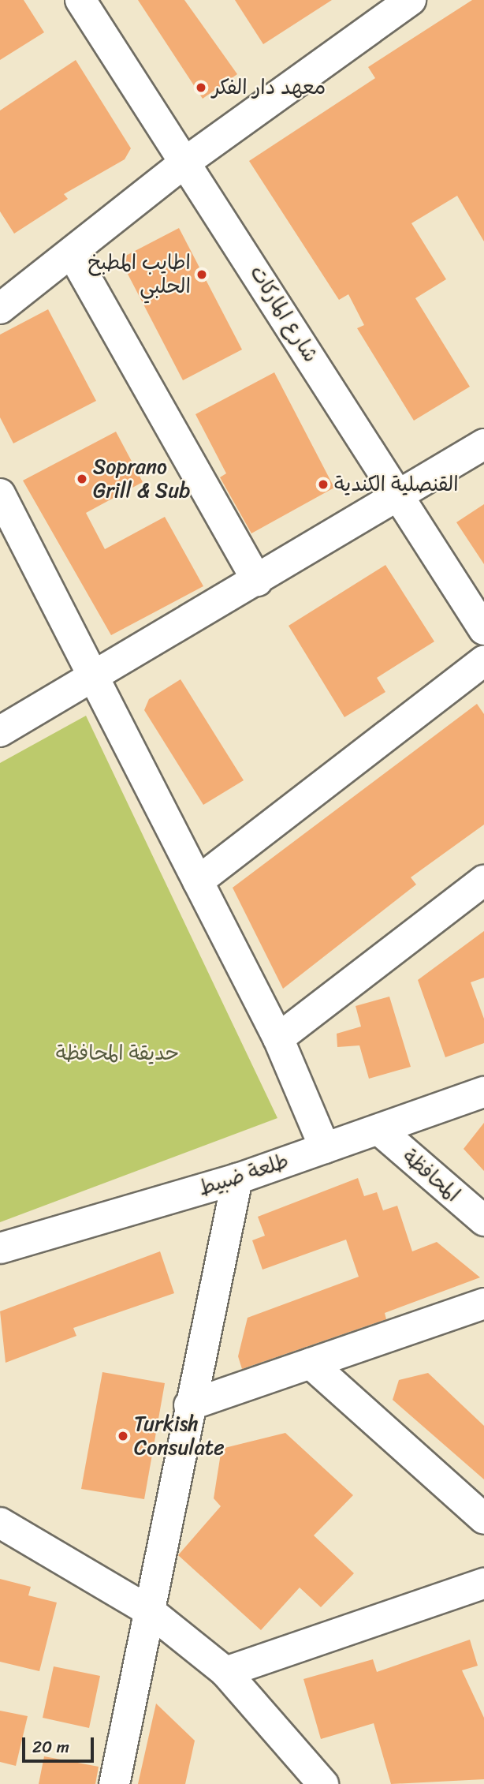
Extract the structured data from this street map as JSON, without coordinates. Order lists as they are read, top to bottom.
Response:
{
  "streets": {
    "street": ["شارع الماركات", "طلعة ضبيط", "المحافظة"]
  },
  "crossings": [
    ["طلعة ضبيط", "المحافظة"]
  ],
  "parks": ["حديقة المحافظة"],
  "places": [
    "معهد دار الفكر",
    "اطايب المطبخ الحلبي",
    "Soprano Grill & Sub",
    "القنصلية الكندية",
    "Turkish Consulate"
  ],
  "scale_bar": "20 m"
}
